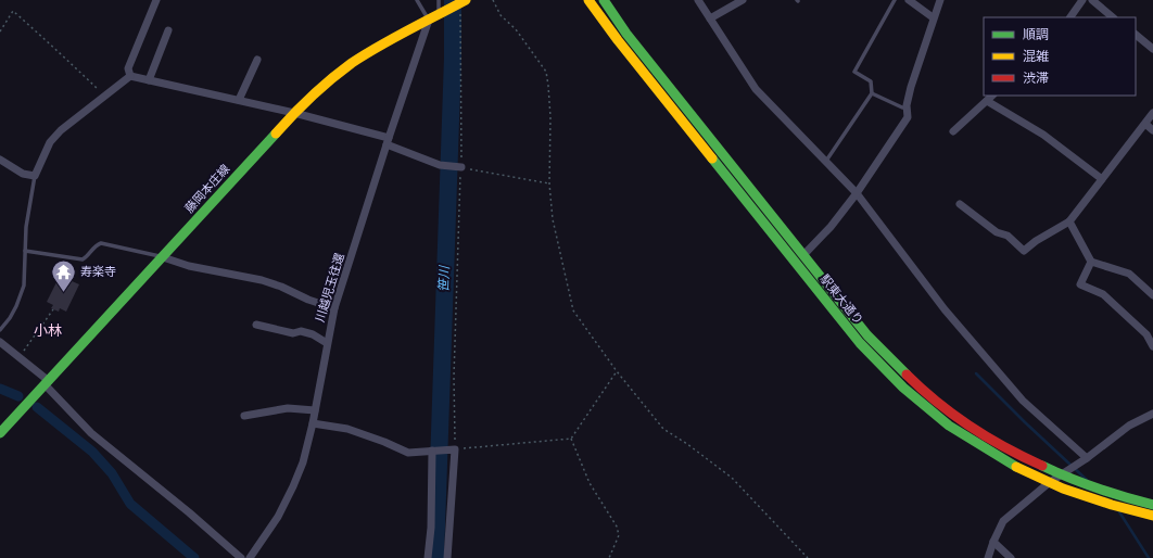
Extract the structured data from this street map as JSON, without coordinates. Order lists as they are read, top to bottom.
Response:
{
  "streets": {
    "street": ["藤岡本庄線", "川越児玉往還", "駅東大通り"]
  },
  "crossings": [
    ["藤岡本庄線", "川越児玉往還"]
  ],
  "districts": ["小林"],
  "water": ["笹川"],
  "places": {
    "temple": ["寿楽寺"]
  },
  "legend": ["順調", "混雑", "渋滞"]
}
